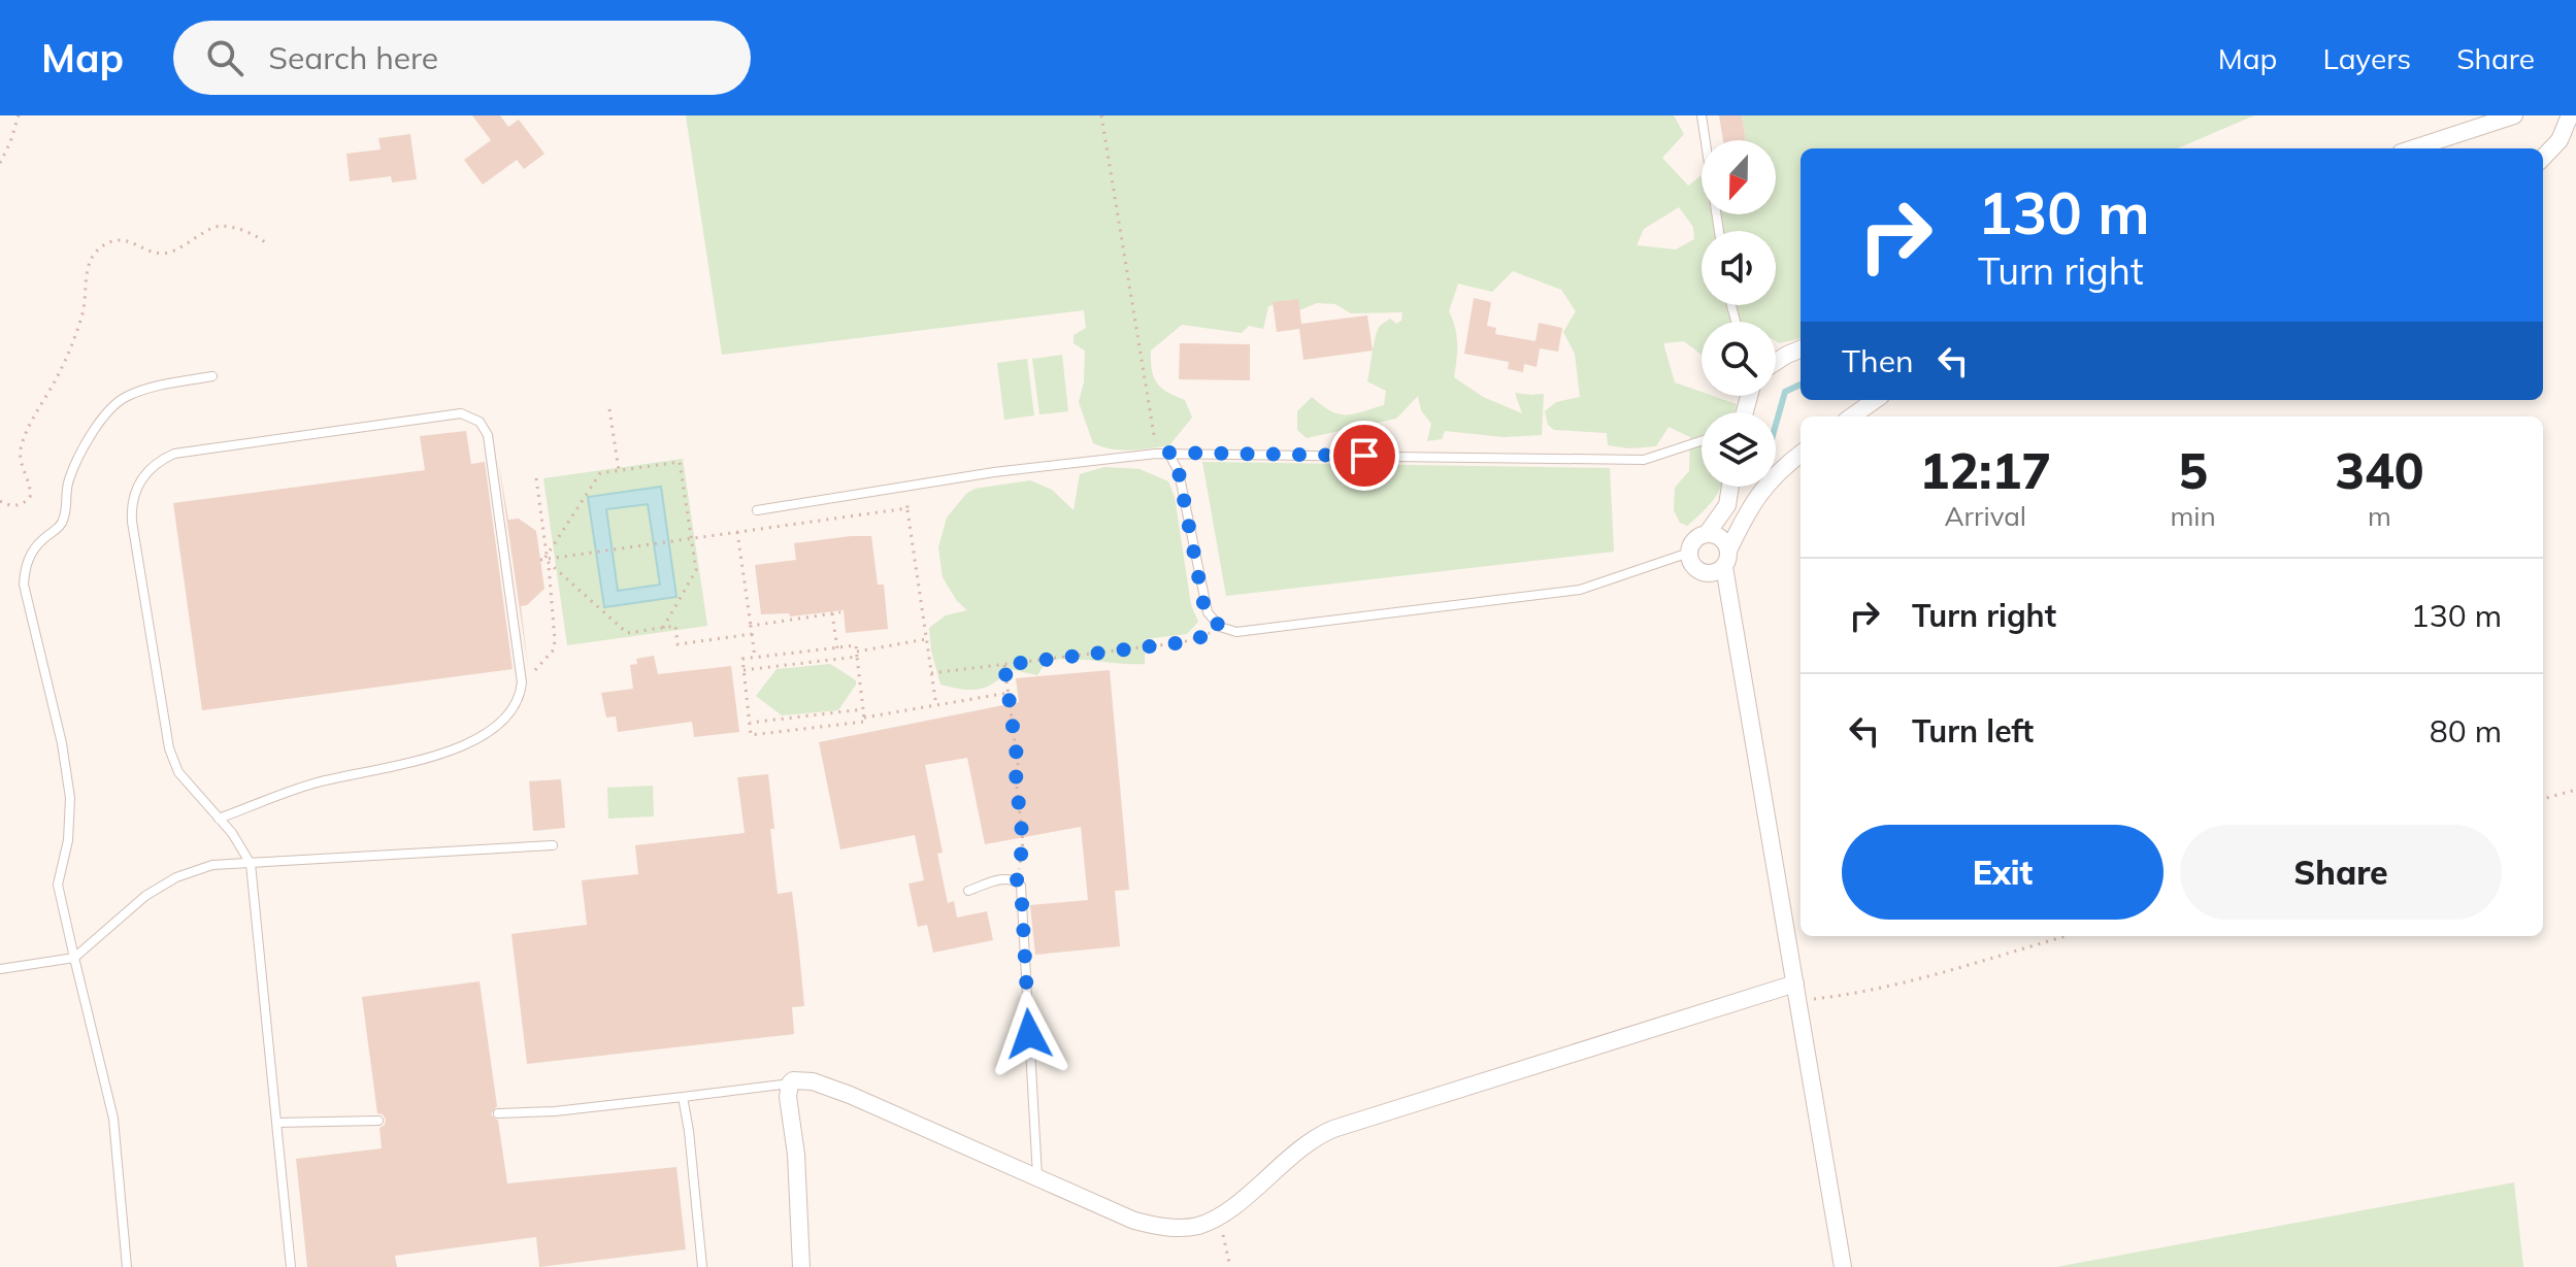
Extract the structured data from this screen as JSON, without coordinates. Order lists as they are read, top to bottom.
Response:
{
  "north": "bottom",
  "page": {
    "header": "Map",
    "search": "Search here",
    "nav": ["Map", "Layers", "Share"],
    "turn": ["130 m", "Turn right"],
    "then": "Then",
    "eta": [
      "12:17",
      "Arrival",
      "5",
      "min",
      "340",
      "m"
    ],
    "list": [
      {
        "name": "Turn right",
        "value": "130 m"
      },
      {
        "name": "Turn left",
        "value": "80 m"
      }
    ],
    "buttons": ["Exit", "Share"]
  }
}
